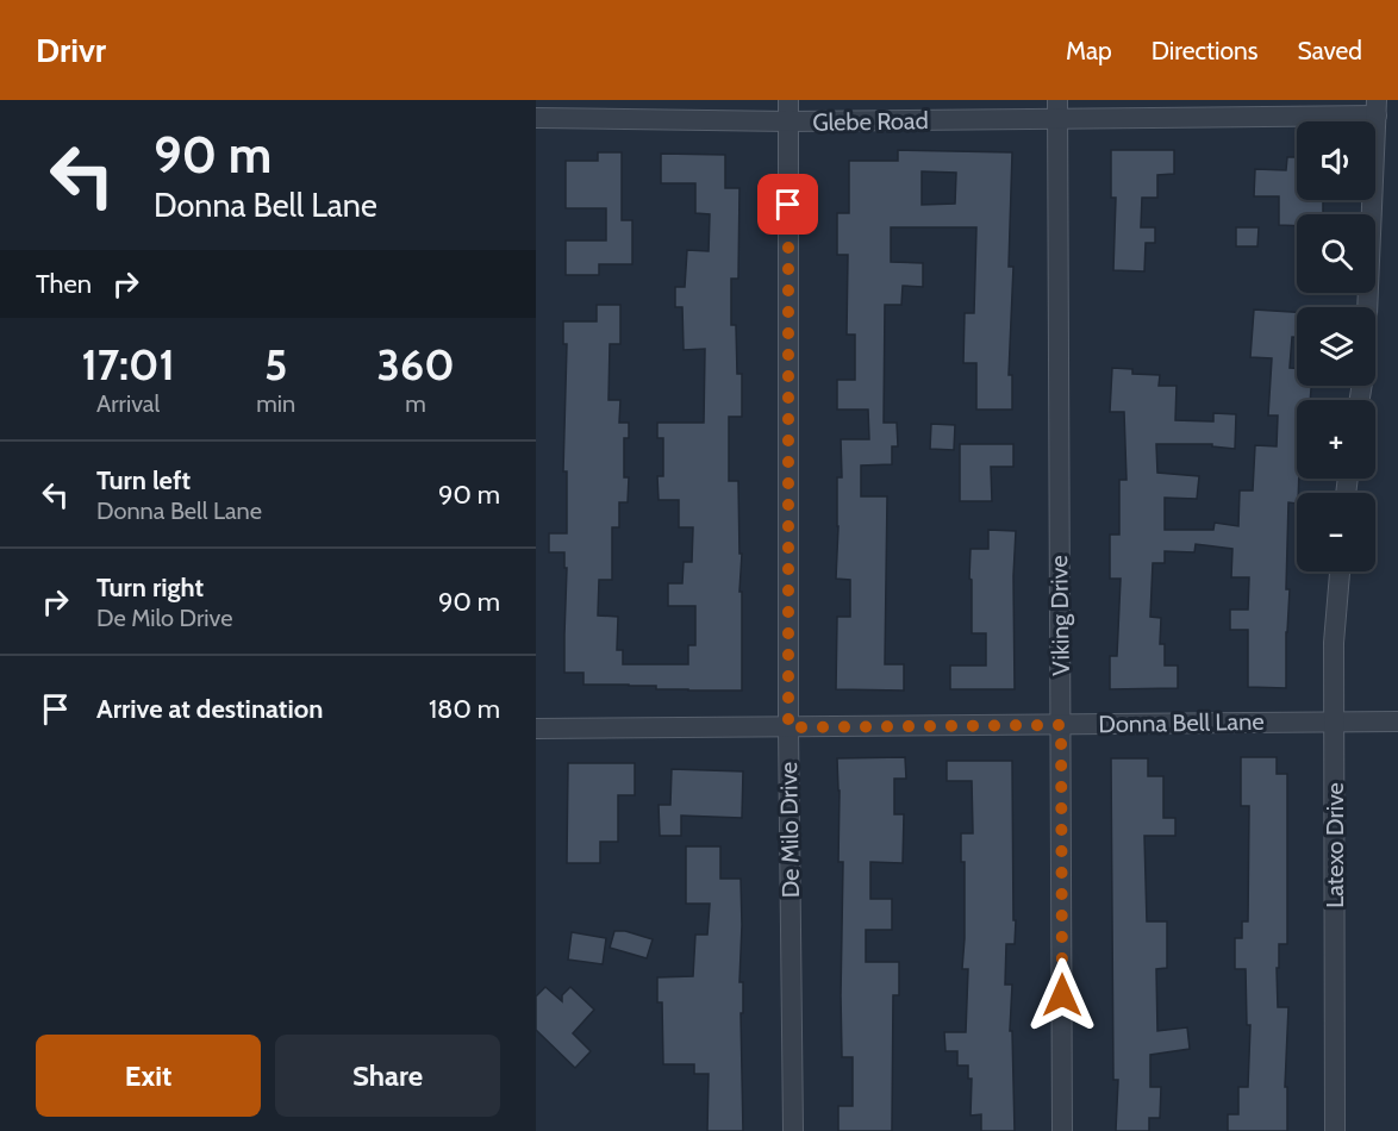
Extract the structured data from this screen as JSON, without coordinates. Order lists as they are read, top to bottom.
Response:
{
  "streets": {
    "street": [
      "Glebe Road",
      "Viking Drive",
      "Donna Bell Lane",
      "De Milo Drive",
      "Latexo Drive"
    ]
  },
  "crossings": [
    ["Glebe Road", "Viking Drive"],
    ["Glebe Road", "De Milo Drive"],
    ["Viking Drive", "Donna Bell Lane"],
    ["Donna Bell Lane", "De Milo Drive"],
    ["Donna Bell Lane", "Latexo Drive"]
  ],
  "page": {
    "header": "Drivr",
    "nav": ["Map", "Directions", "Saved"],
    "turn": ["90 m", "Donna Bell Lane"],
    "map_buttons": ["+", "−"],
    "then": "Then",
    "eta": [
      "17:01",
      "Arrival",
      "5",
      "min",
      "360",
      "m"
    ],
    "list": [
      {
        "name": "Turn left",
        "note": "Donna Bell Lane",
        "value": "90 m"
      },
      {
        "name": "Turn right",
        "note": "De Milo Drive",
        "value": "90 m"
      },
      {
        "name": "Arrive at destination",
        "value": "180 m"
      }
    ],
    "buttons": ["Exit", "Share"]
  }
}
